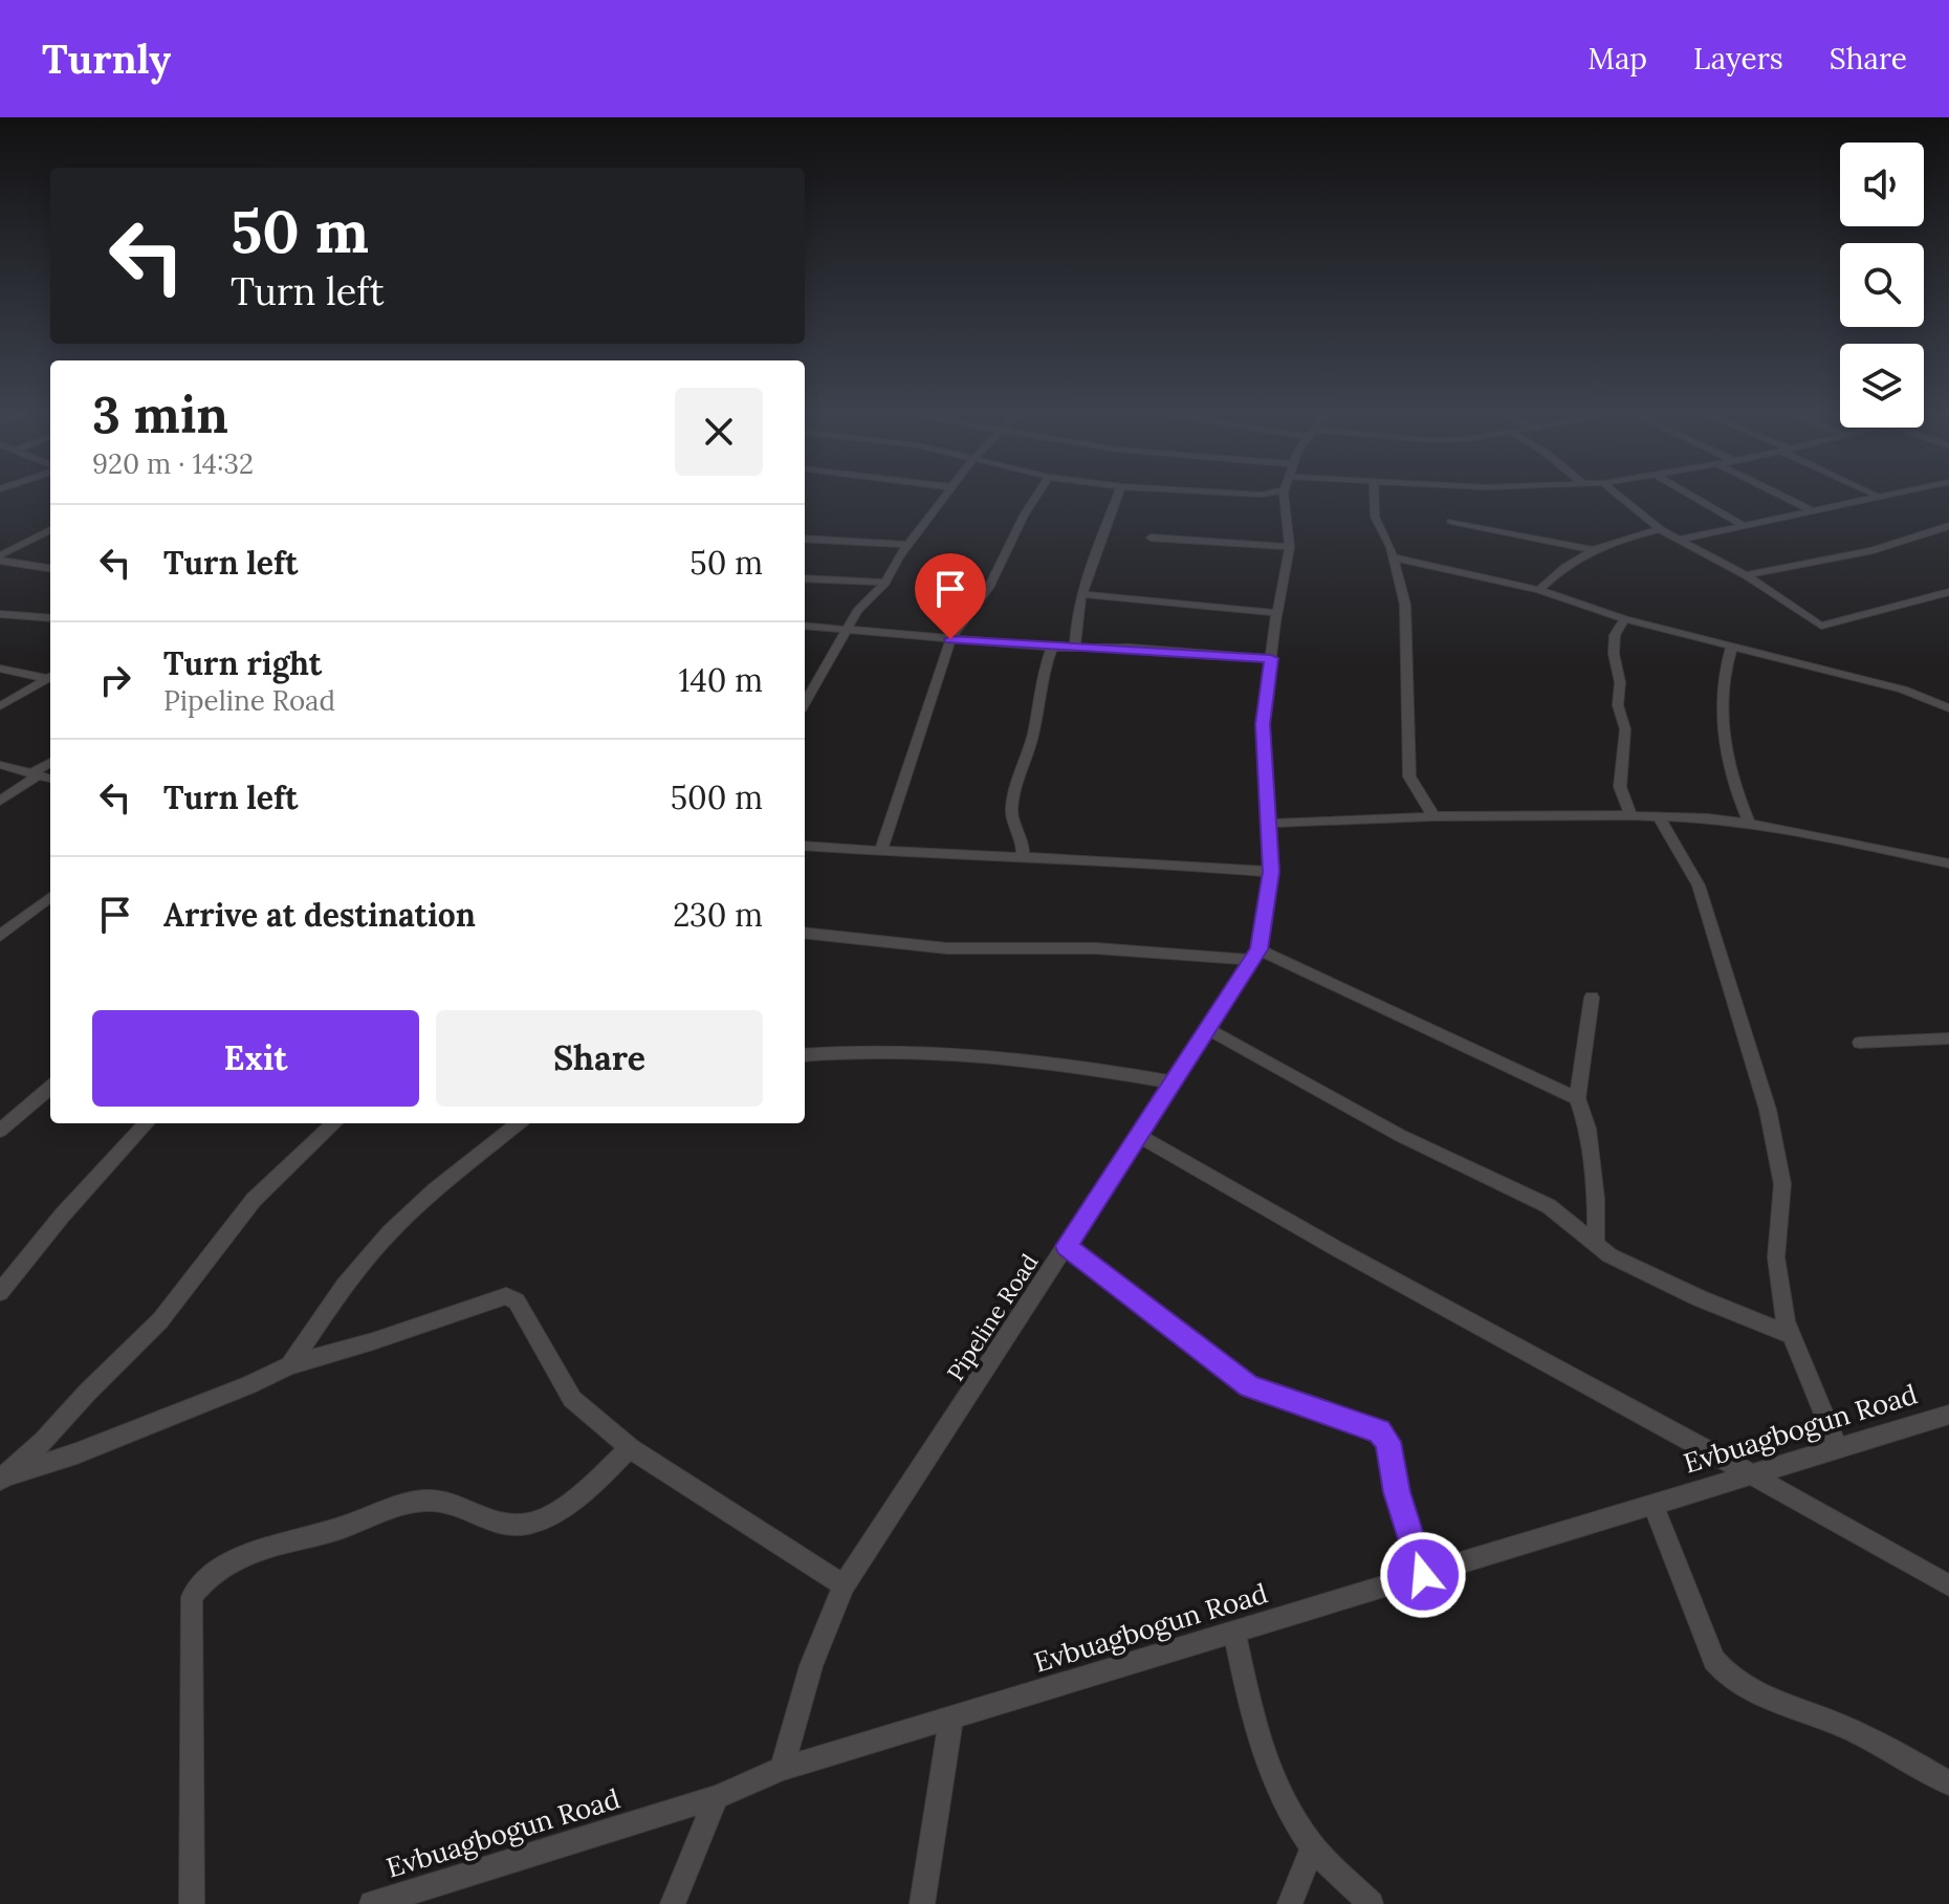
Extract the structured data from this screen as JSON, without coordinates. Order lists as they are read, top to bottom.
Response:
{
  "streets": {
    "street": ["Pipeline Road", "Evbuagbogun Road"]
  },
  "crossings": [
    ["Pipeline Road", "Evbuagbogun Road"]
  ],
  "page": {
    "header": "Turnly",
    "nav": ["Map", "Layers", "Share"],
    "turn": ["50 m", "Turn left"],
    "heading": ["3 min", "920 m · 14:32"],
    "list": [
      {
        "name": "Turn left",
        "value": "50 m"
      },
      {
        "name": "Turn right",
        "note": "Pipeline Road",
        "value": "140 m"
      },
      {
        "name": "Turn left",
        "value": "500 m"
      },
      {
        "name": "Arrive at destination",
        "value": "230 m"
      }
    ],
    "buttons": ["Exit", "Share"]
  }
}
